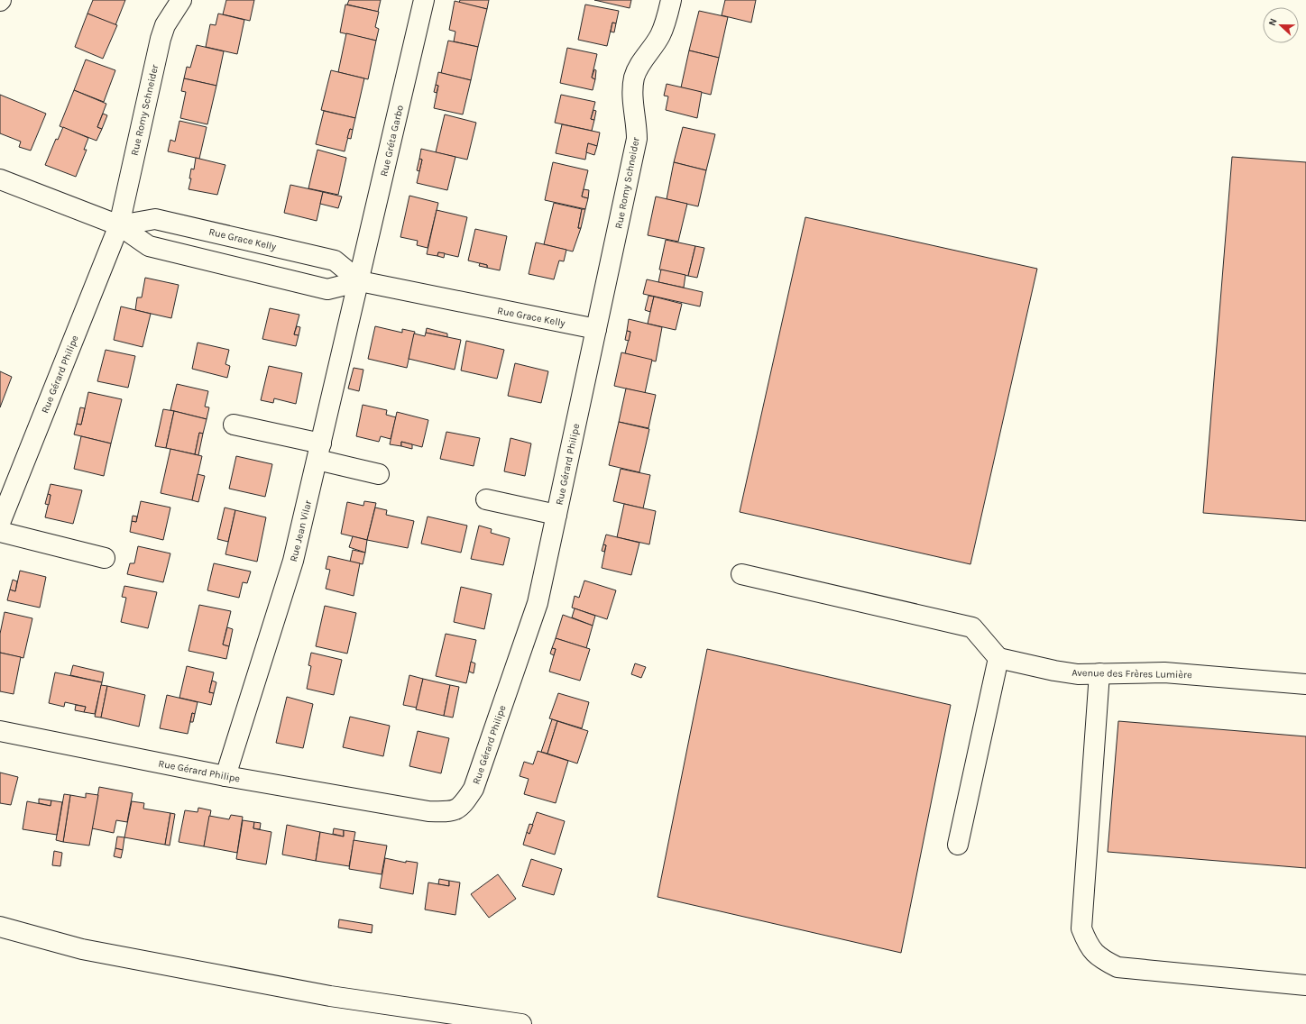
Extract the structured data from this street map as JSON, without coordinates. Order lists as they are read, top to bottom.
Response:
{
  "streets": {
    "street": [
      "Rue Romy Schneider",
      "Rue Gréta Garbo",
      "Rue Grace Kelly",
      "Rue Gérard Philipe",
      "Rue Jean Vilar",
      "Avenue des Frères Lumière"
    ]
  },
  "crossings": [
    ["Rue Romy Schneider", "Rue Grace Kelly"],
    ["Rue Romy Schneider", "Rue Gérard Philipe"],
    ["Rue Gréta Garbo", "Rue Grace Kelly"],
    ["Rue Gréta Garbo", "Rue Jean Vilar"],
    ["Rue Grace Kelly", "Rue Gérard Philipe"],
    ["Rue Grace Kelly", "Rue Jean Vilar"],
    ["Rue Gérard Philipe", "Rue Jean Vilar"]
  ],
  "north": "left"
}
